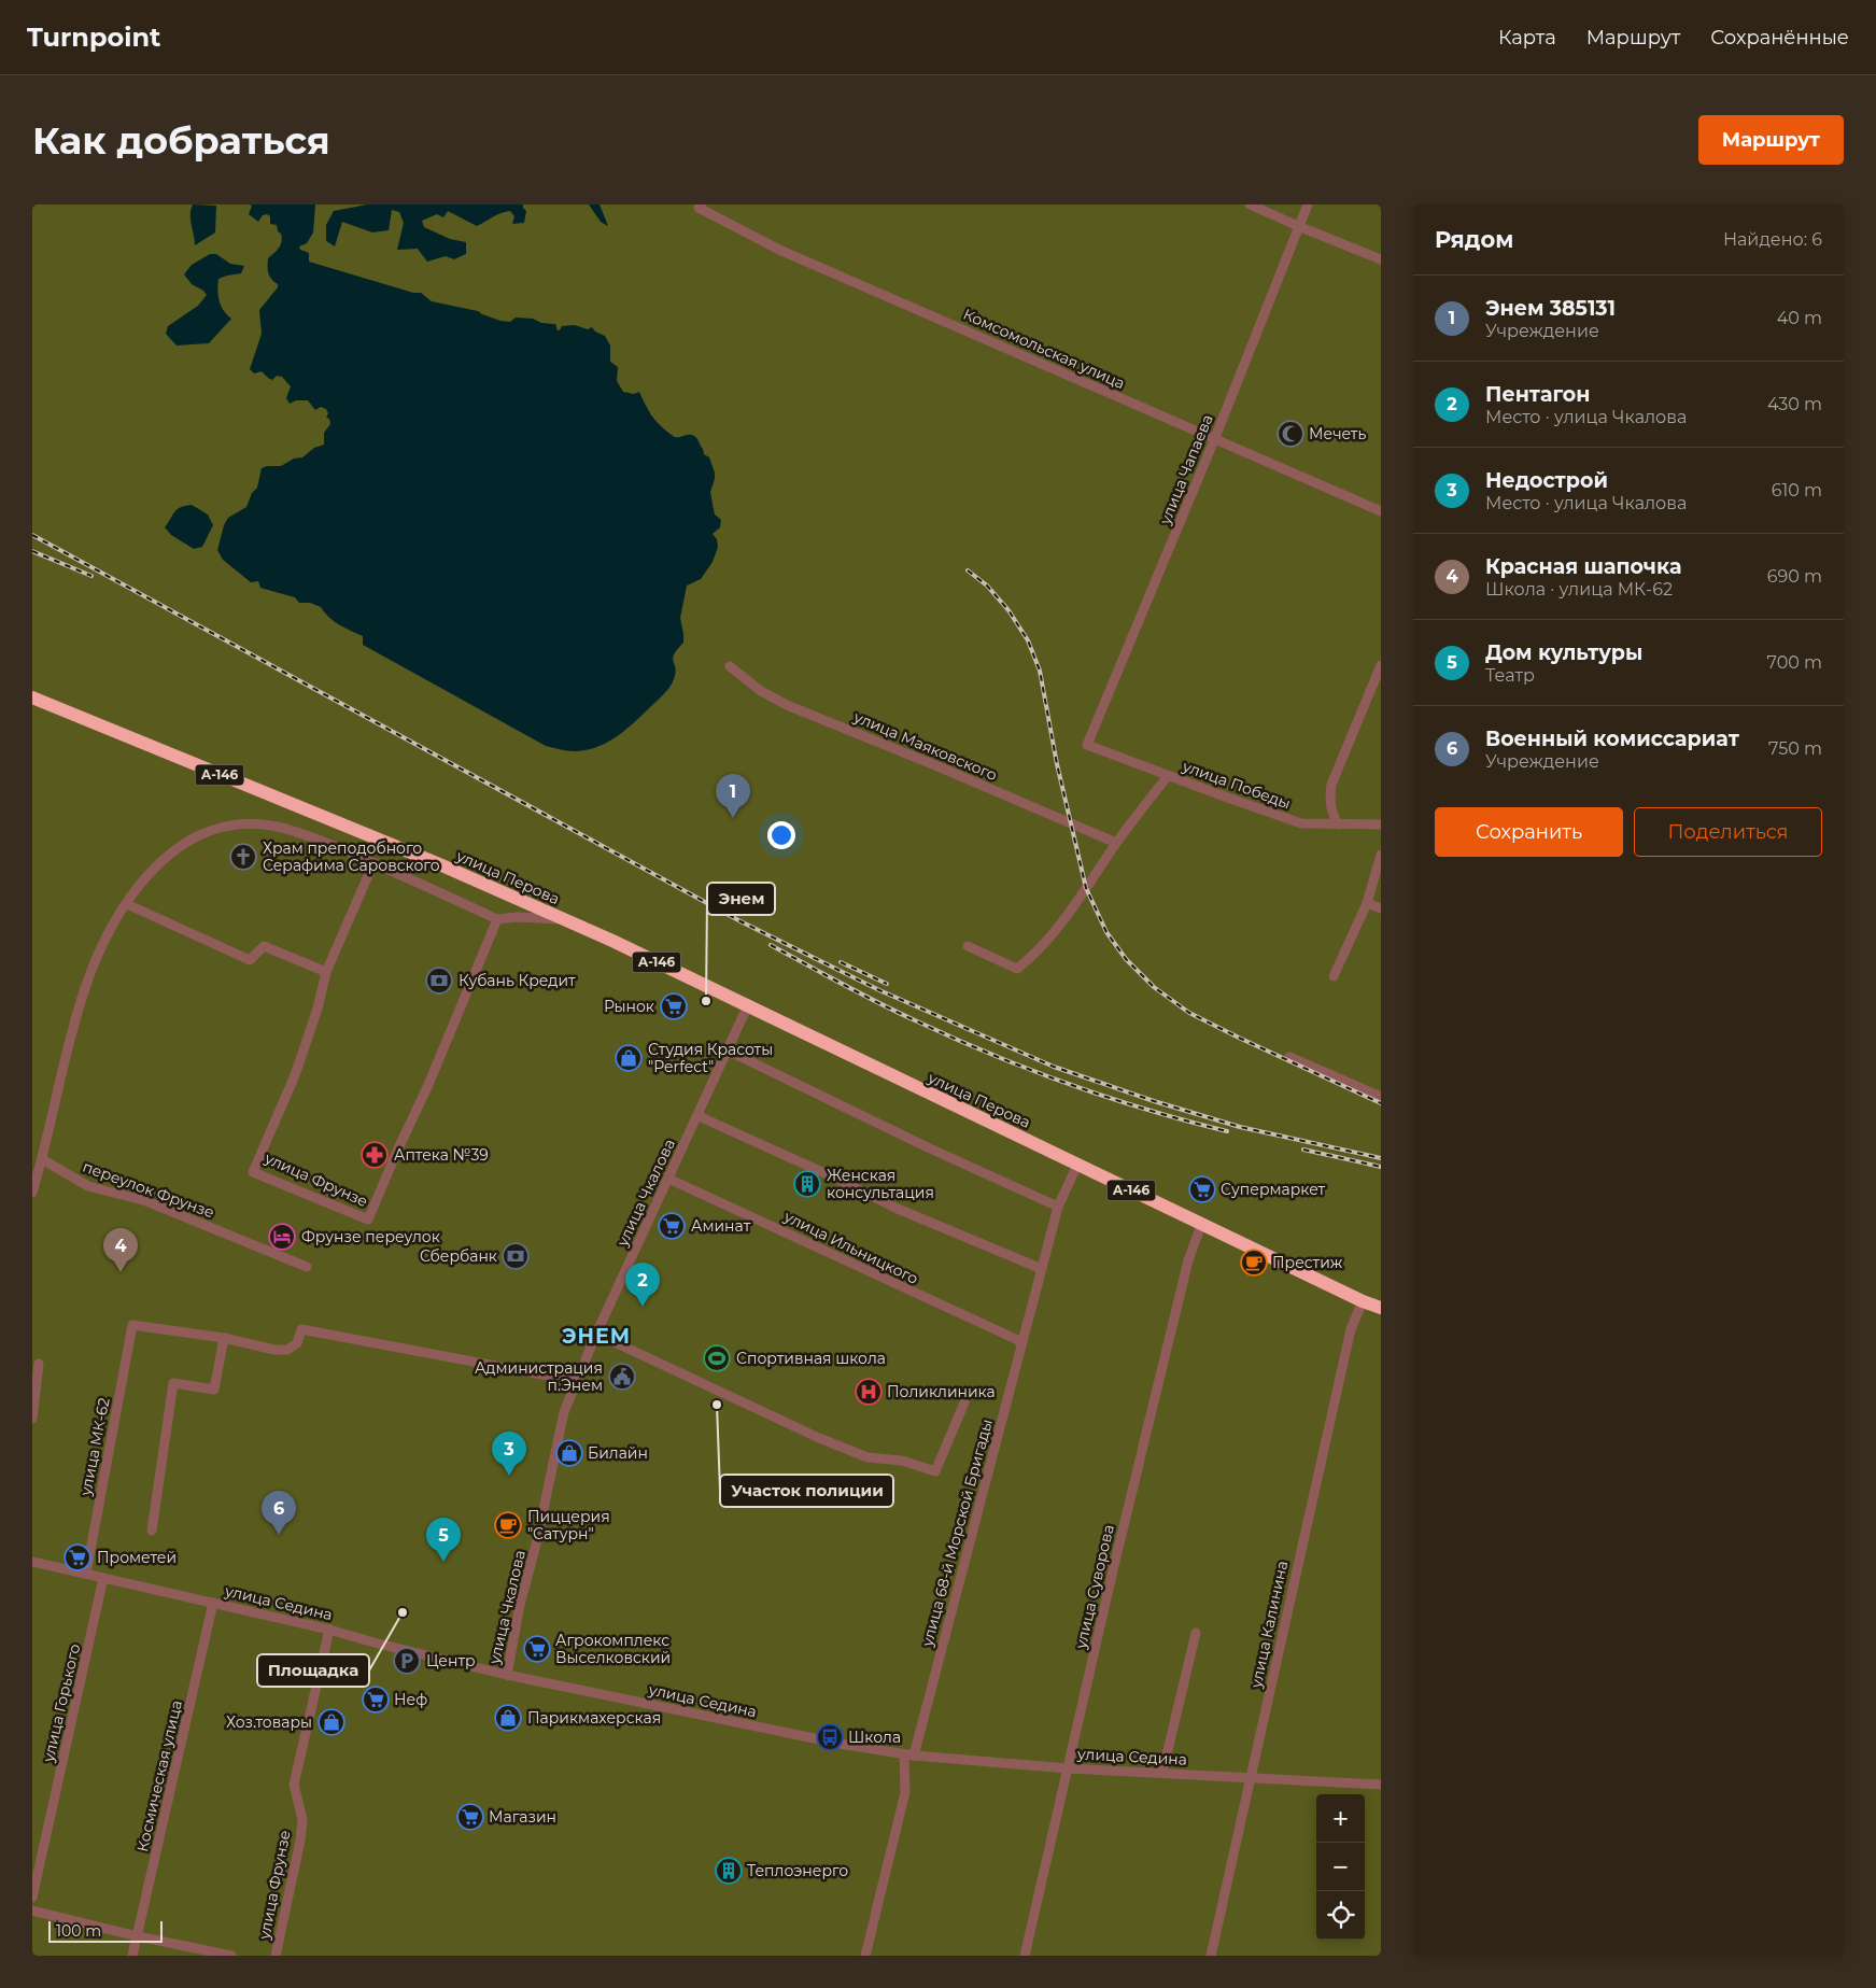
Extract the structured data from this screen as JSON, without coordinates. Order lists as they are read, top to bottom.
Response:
{
  "streets": {
    "highway": ["А-146", "улица Перова"],
    "street": [
      "Комсомольская улица",
      "улица Чапаева",
      "улица Маяковского",
      "улица Победы",
      "улица Фрунзе",
      "переулок Фрунзе",
      "улица Чкалова",
      "улица Ильницкого",
      "улица МК-62",
      "улица 68-й Морской Бригады",
      "улица Суворова",
      "улица Седина",
      "улица Калинина",
      "улица Горького",
      "Космическая улица"
    ]
  },
  "crossings": [
    ["Комсомольская улица", "улица Чапаева"],
    ["улица Чапаева", "улица Победы"],
    ["улица Перова", "улица Фрунзе"],
    ["улица Перова", "переулок Фрунзе"],
    ["улица Перова", "улица Чкалова"],
    ["улица Перова", "улица 68-й Морской Бригады"],
    ["улица Перова", "улица Суворова"],
    ["улица Перова", "улица Калинина"],
    ["улица Фрунзе", "улица Седина"],
    ["улица Чкалова", "улица Ильницкого"],
    ["улица Чкалова", "улица Седина"],
    ["улица Ильницкого", "улица 68-й Морской Бригады"],
    ["улица МК-62", "улица Седина"],
    ["улица 68-й Морской Бригады", "улица Седина"],
    ["улица Суворова", "улица Седина"],
    ["улица Седина", "улица Калинина"],
    ["улица Седина", "улица Горького"],
    ["улица Седина", "Космическая улица"]
  ],
  "districts": ["ЭНЕМ"],
  "places": {
    "mosque": ["Мечеть"],
    "church": ["Храм преподобного Серафима Саровского"],
    "bank": ["Кубань Кредит", "Сбербанк"],
    "other": ["Энем", "Участок полиции", "Площадка"],
    "supermarket": [
      "Рынок",
      "Супермаркет",
      "Аминат",
      "Прометей",
      "Агрокомплекс Выселковский",
      "Неф",
      "Магазин"
    ],
    "shop": [
      "Студия Красоты \"Perfect\"",
      "Билайн",
      "Парикмахерская",
      "Хоз.товары"
    ],
    "pharmacy": ["Аптека №39"],
    "building": ["Женская консультация", "Теплоэнерго"],
    "hotel": ["Фрунзе переулок"],
    "cafe": ["Престиж", "Пиццерия \"Сатурн\""],
    "sports": ["Спортивная школа"],
    "public building": ["Администрация п.Энем"],
    "hospital": ["Поликлиника"],
    "parking": ["Центр"],
    "bus stop": ["Школа"]
  },
  "scale_bar": "100 m",
  "page": {
    "header": "Turnpoint",
    "nav": ["Карта", "Маршрут", "Сохранённые"],
    "buttons": [
      "Маршрут",
      ["Сохранить", "Поделиться"]
    ],
    "title": "Как добраться",
    "heading": ["Рядом", "Найдено: 6"],
    "list": [
      {
        "mark": "1",
        "name": "Энем 385131",
        "note": "Учреждение",
        "value": "40 m"
      },
      {
        "mark": "2",
        "name": "Пентагон",
        "note": "Место · улица Чкалова",
        "value": "430 m"
      },
      {
        "mark": "3",
        "name": "Недострой",
        "note": "Место · улица Чкалова",
        "value": "610 m"
      },
      {
        "mark": "4",
        "name": "Красная шапочка",
        "note": "Школа · улица МК-62",
        "value": "690 m"
      },
      {
        "mark": "5",
        "name": "Дом культуры",
        "note": "Театр",
        "value": "700 m"
      },
      {
        "mark": "6",
        "name": "Военный комиссариат",
        "note": "Учреждение",
        "value": "750 m"
      }
    ],
    "pins": [
      "1",
      "4",
      "2",
      "3",
      "6",
      "5"
    ],
    "map_buttons": ["+", "−"],
    "scale": "100 m"
  }
}
